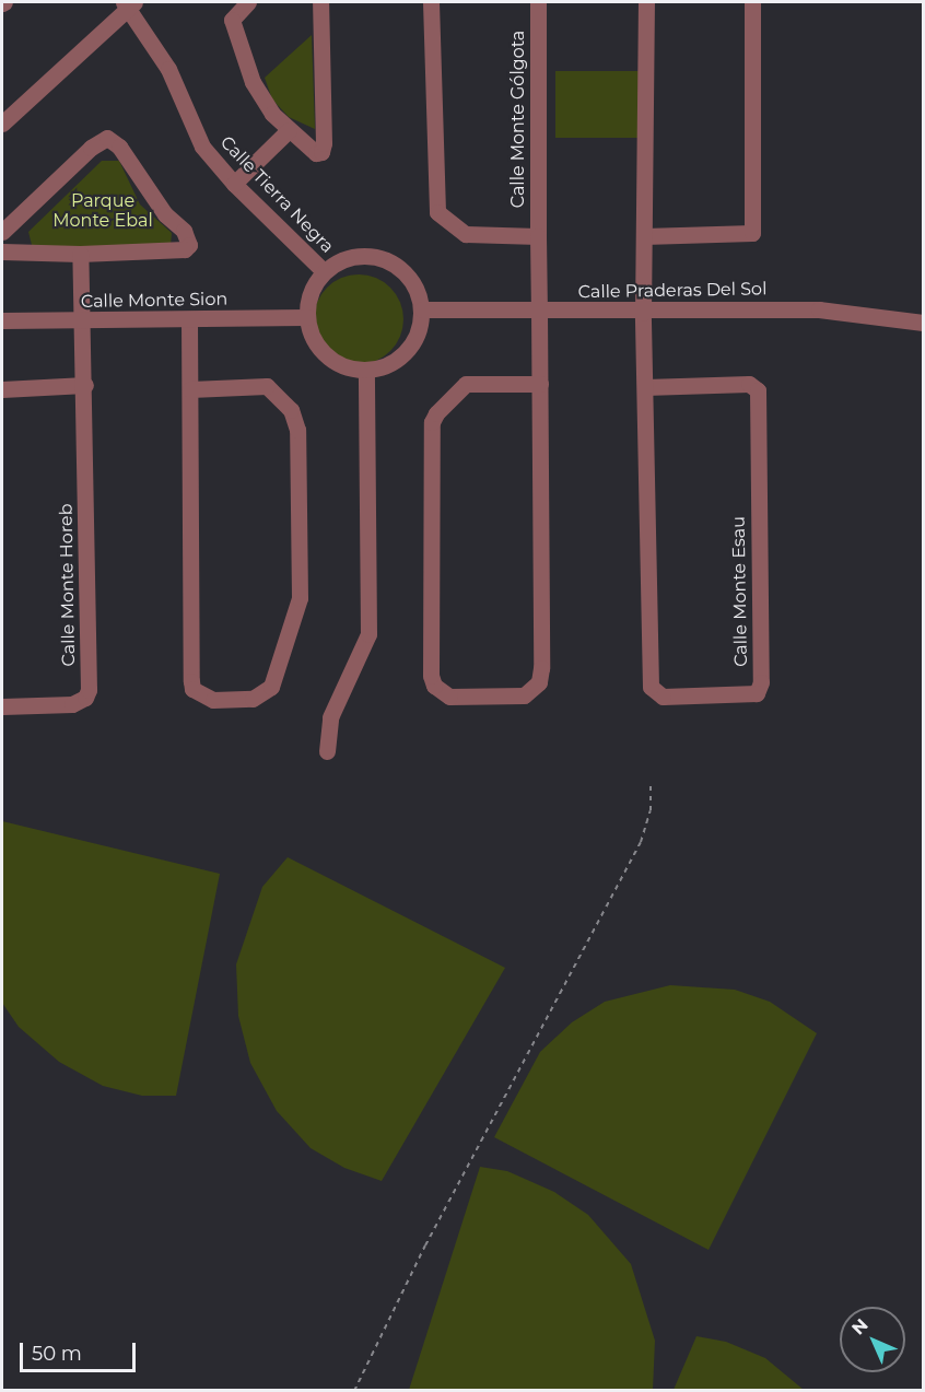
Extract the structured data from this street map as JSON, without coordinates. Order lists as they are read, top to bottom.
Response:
{
  "streets": {
    "street": [
      "Calle Monte Gólgota",
      "Calle Tierra Negra",
      "Calle Praderas Del Sol",
      "Calle Monte Sion",
      "Calle Monte Horeb",
      "Calle Monte Esau"
    ]
  },
  "crossings": [
    ["Calle Monte Gólgota", "Calle Praderas Del Sol"],
    ["Calle Tierra Negra", "Calle Praderas Del Sol"],
    ["Calle Tierra Negra", "Calle Monte Sion"],
    ["Calle Praderas Del Sol", "Calle Monte Sion"],
    ["Calle Praderas Del Sol", "Calle Monte Esau"],
    ["Calle Monte Sion", "Calle Monte Horeb"]
  ],
  "parks": ["Parque Monte Ebal"],
  "scale_bar": "50 m",
  "north": "top left"
}
